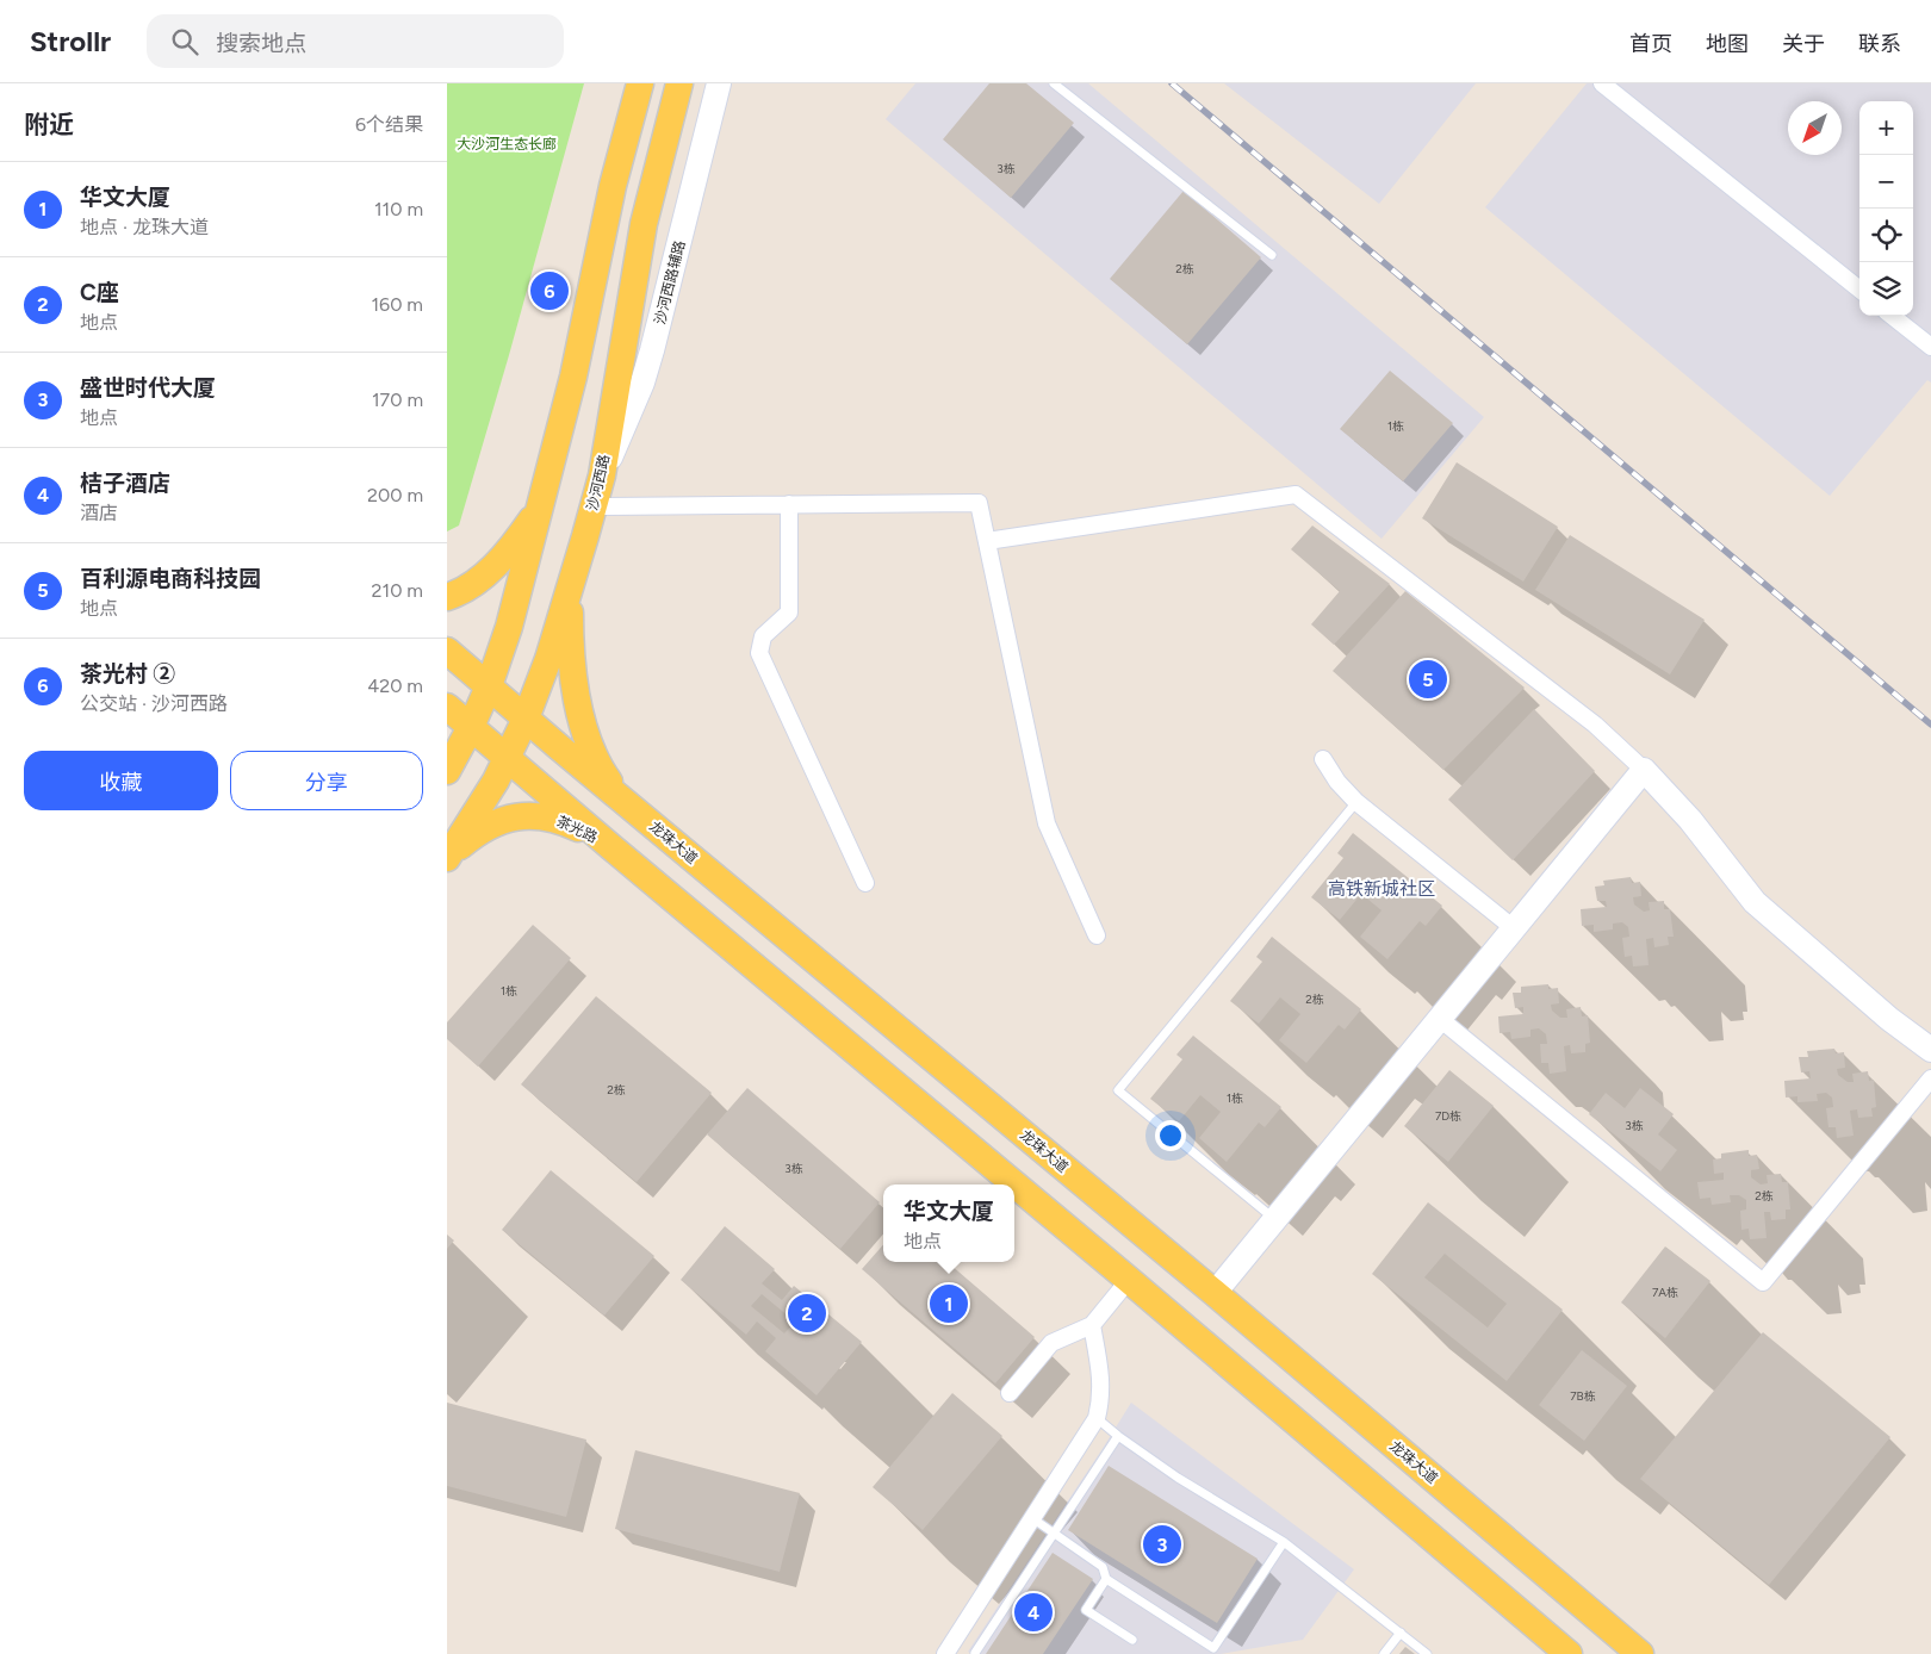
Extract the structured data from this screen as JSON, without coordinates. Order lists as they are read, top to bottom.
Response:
{
  "streets": {
    "main road": ["沙河西路", "茶光路", "龙珠大道"],
    "street": ["沙河西路辅路"]
  },
  "crossings": [
    ["沙河西路辅路", "沙河西路"],
    ["沙河西路", "茶光路"],
    ["沙河西路", "龙珠大道"]
  ],
  "districts": ["高铁新城社区"],
  "parks": ["大沙河生态长廊"],
  "house_numbers": [
    "3栋",
    "2栋",
    "1栋",
    "1栋",
    "2栋",
    "2栋",
    "1栋",
    "7D栋",
    "3栋",
    "3栋",
    "2栋",
    "7A栋",
    "7B栋"
  ],
  "north": "bottom left",
  "page": {
    "header": "Strollr",
    "search": "搜索地点",
    "nav": [
      "首页",
      "地图",
      "关于",
      "联系"
    ],
    "heading": ["附近", "6个结果"],
    "map_buttons": ["+", "−"],
    "list": [
      {
        "mark": "1",
        "name": "华文大厦",
        "note": "地点 · 龙珠大道",
        "value": "110 m"
      },
      {
        "mark": "2",
        "name": "C座",
        "note": "地点",
        "value": "160 m"
      },
      {
        "mark": "3",
        "name": "盛世时代大厦",
        "note": "地点",
        "value": "170 m"
      },
      {
        "mark": "4",
        "name": "桔子酒店",
        "note": "酒店",
        "value": "200 m"
      },
      {
        "mark": "5",
        "name": "百利源电商科技园",
        "note": "地点",
        "value": "210 m"
      },
      {
        "mark": "6",
        "name": "茶光村 ②",
        "note": "公交站 · 沙河西路",
        "value": "420 m"
      }
    ],
    "pins": [
      "6",
      "5",
      "1",
      "2",
      "3",
      "4"
    ],
    "buttons": ["收藏", "分享"],
    "popup": ["华文大厦", "地点"]
  }
}
